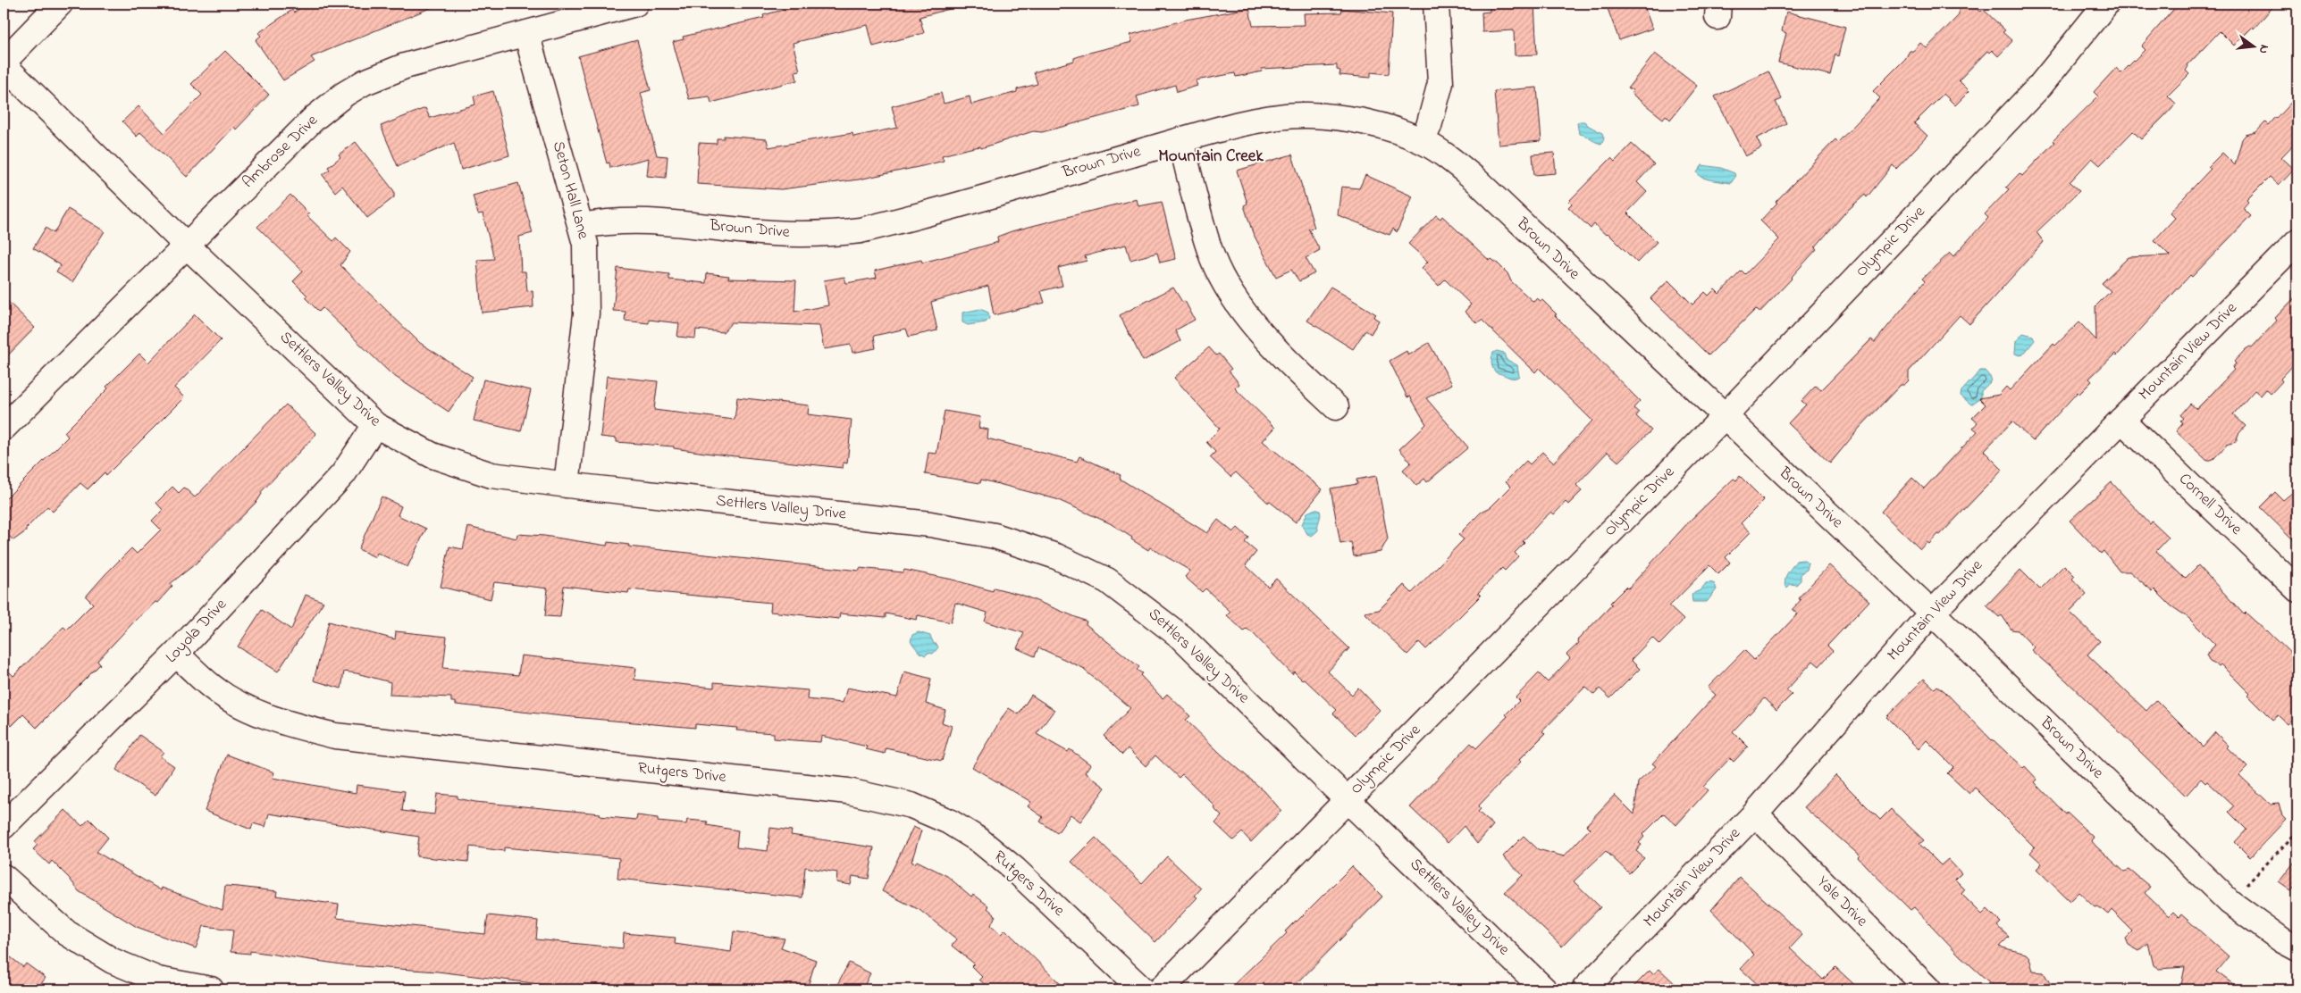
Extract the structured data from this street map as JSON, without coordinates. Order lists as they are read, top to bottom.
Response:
{
  "streets": {
    "street": [
      "Ambrose Drive",
      "Brown Drive",
      "Seton Hall Lane",
      "Olympic Drive",
      "Mountain View Drive",
      "Settlers Valley Drive",
      "Cornell Drive",
      "Loyola Drive",
      "Rutgers Drive",
      "Yale Drive"
    ]
  },
  "crossings": [
    ["Ambrose Drive", "Seton Hall Lane"],
    ["Ambrose Drive", "Settlers Valley Drive"],
    ["Brown Drive", "Seton Hall Lane"],
    ["Brown Drive", "Olympic Drive"],
    ["Brown Drive", "Mountain View Drive"],
    ["Seton Hall Lane", "Settlers Valley Drive"],
    ["Olympic Drive", "Settlers Valley Drive"],
    ["Mountain View Drive", "Cornell Drive"],
    ["Mountain View Drive", "Yale Drive"],
    ["Settlers Valley Drive", "Loyola Drive"],
    ["Loyola Drive", "Rutgers Drive"]
  ],
  "districts": ["Mountain Creek"],
  "north": "right"
}
